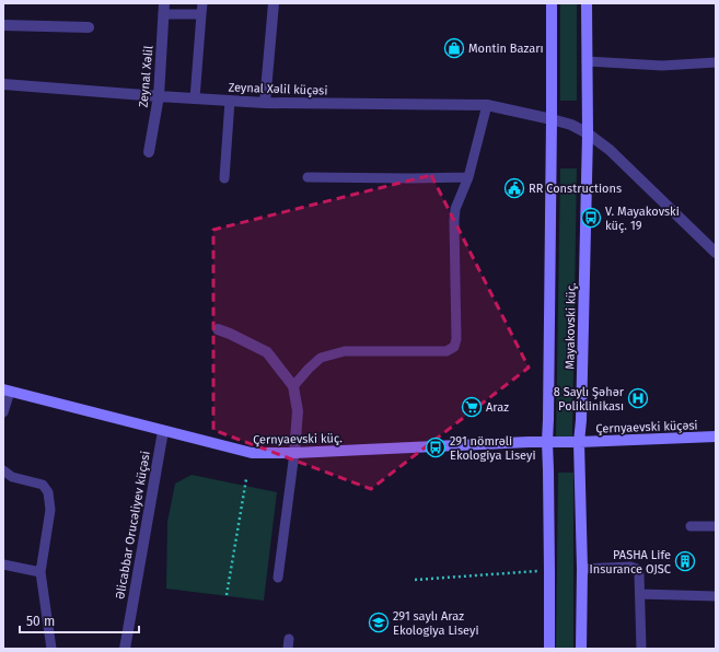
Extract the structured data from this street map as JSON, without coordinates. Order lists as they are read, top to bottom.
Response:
{
  "streets": {
    "street": [
      "Zeynal Xəlil",
      "Zeynal Xəlil küçəsi",
      "Mayakovski küç.",
      "Çernyaevski küçəsi",
      "Çernyaevski küç.",
      "Əlicabbar Orucəliyev küçəsi"
    ]
  },
  "crossings": [
    ["Zeynal Xəlil", "Zeynal Xəlil küçəsi"],
    ["Zeynal Xəlil küçəsi", "Mayakovski küç."],
    ["Mayakovski küç.", "Çernyaevski küçəsi"],
    ["Mayakovski küç.", "Çernyaevski küç."],
    ["Çernyaevski küçəsi", "Çernyaevski küç."],
    ["Çernyaevski küç.", "Əlicabbar Orucəliyev küçəsi"]
  ],
  "places": {
    "shop": ["Montin Bazarı"],
    "public building": ["RR Constructions"],
    "bus stop": ["V. Mayakovski küç. 19", "291 nömrəli Ekologiya Liseyi"],
    "hospital": ["8 Saylı Şəhər Poliklinikası"],
    "supermarket": ["Araz"],
    "building": ["PASHA Life Insurance OJSC"],
    "school or university": ["291 saylı Araz Ekologiya Liseyi"]
  },
  "scale_bar": "50 m"
}
